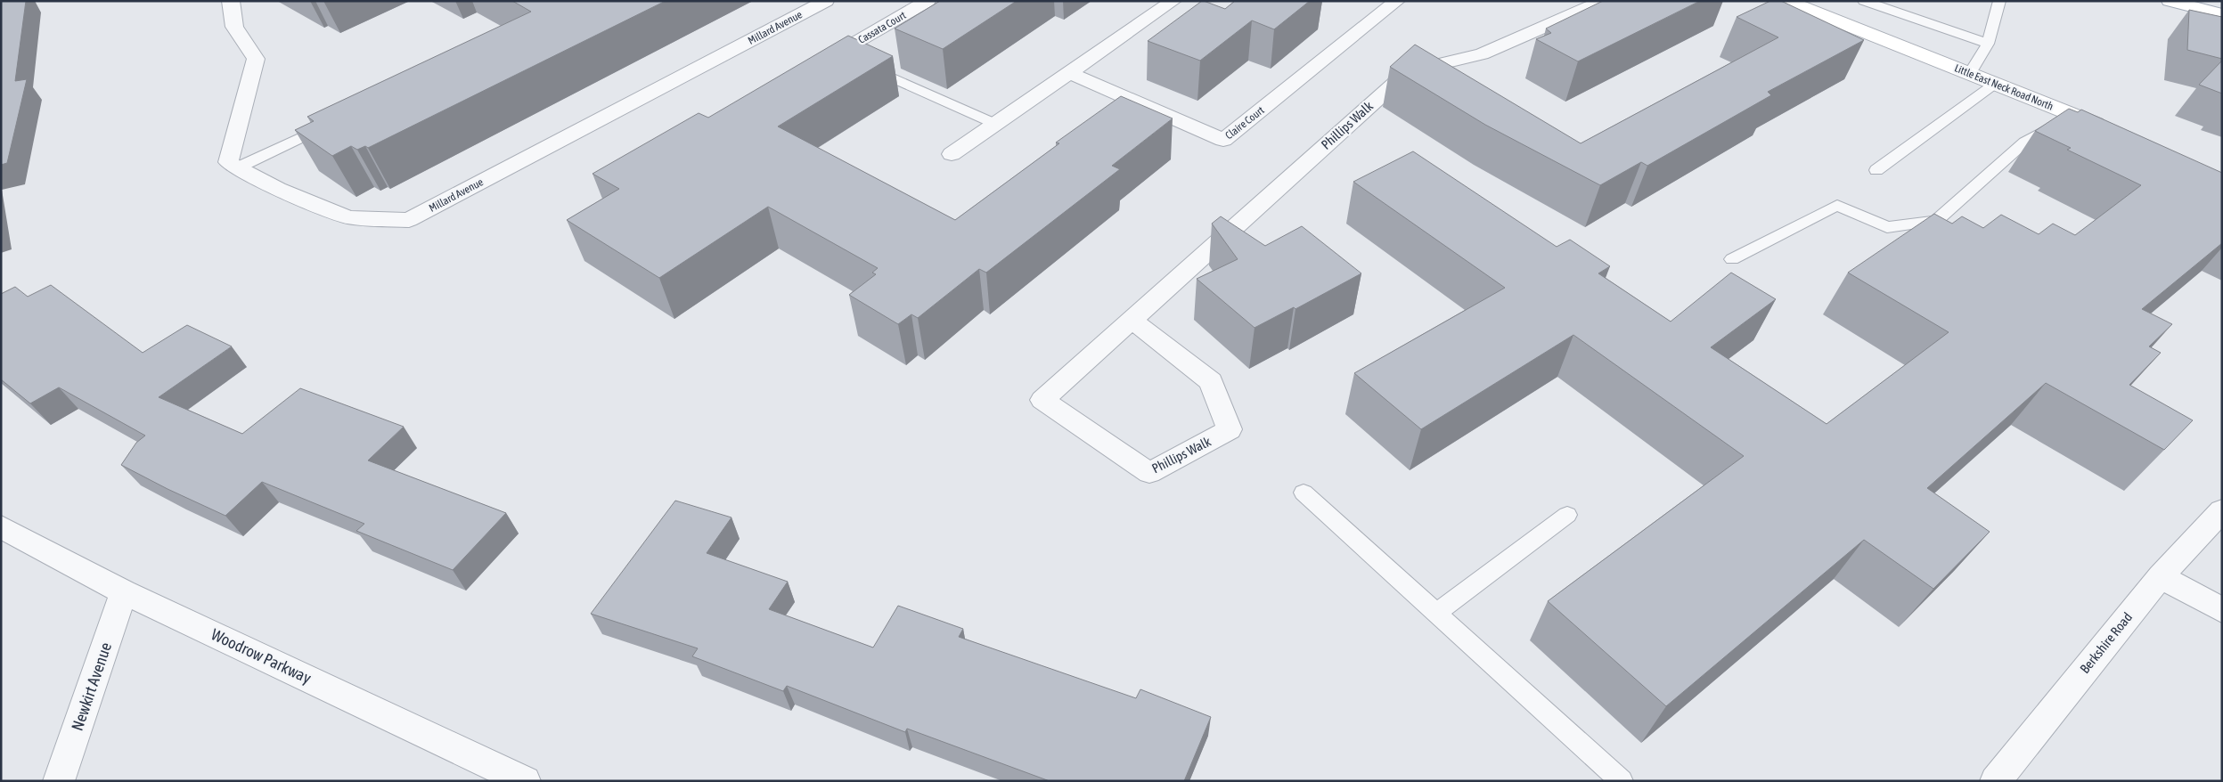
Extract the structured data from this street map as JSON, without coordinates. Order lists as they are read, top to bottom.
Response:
{
  "streets": {
    "main road": ["Little East Neck Road North"],
    "street": [
      "Millard Avenue",
      "Cassata Court",
      "Claire Court",
      "Phillips Walk",
      "Berkshire Road",
      "Woodrow Parkway",
      "Newkirt Avenue"
    ]
  },
  "crossings": [
    ["Woodrow Parkway", "Newkirt Avenue"]
  ]
}
